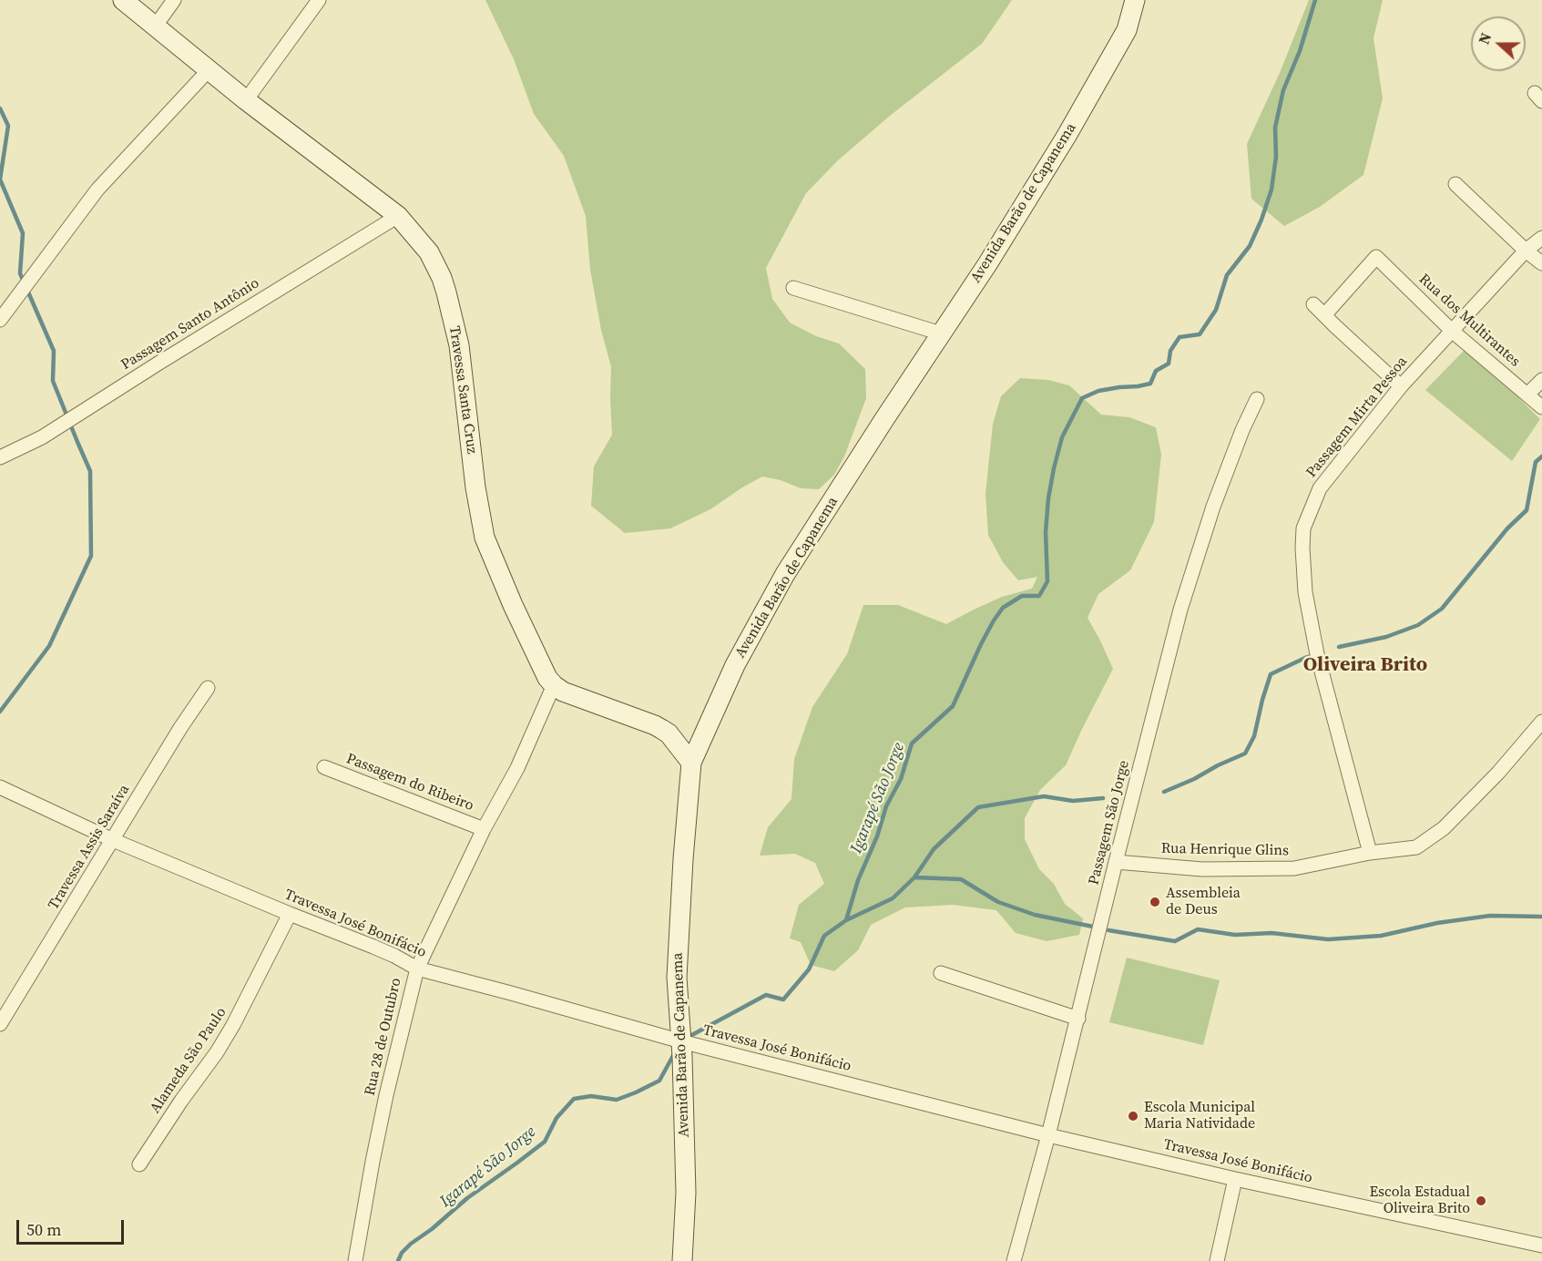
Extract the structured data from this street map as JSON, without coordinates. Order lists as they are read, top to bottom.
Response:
{
  "streets": {
    "street": [
      "Avenida Barão de Capanema",
      "Rua dos Multirantes",
      "Passagem Santo Antônio",
      "Travessa Santa Cruz",
      "Passagem Mirta Pessoa",
      "Passagem do Ribeiro",
      "Passagem São Jorge",
      "Travessa Assis Saraíva",
      "Rua Henrique Glins",
      "Travessa José Bonifácio",
      "Rua 28 de Outubro",
      "Alameda São Paulo"
    ]
  },
  "crossings": [
    ["Avenida Barão de Capanema", "Travessa José Bonifácio"],
    ["Rua dos Multirantes", "Passagem Mirta Pessoa"],
    ["Passagem Santo Antônio", "Travessa Santa Cruz"],
    ["Travessa Santa Cruz", "Rua 28 de Outubro"],
    ["Passagem Mirta Pessoa", "Rua Henrique Glins"],
    ["Passagem do Ribeiro", "Rua 28 de Outubro"],
    ["Passagem São Jorge", "Rua Henrique Glins"],
    ["Passagem São Jorge", "Travessa José Bonifácio"],
    ["Travessa Assis Saraíva", "Travessa José Bonifácio"],
    ["Travessa José Bonifácio", "Rua 28 de Outubro"],
    ["Travessa José Bonifácio", "Alameda São Paulo"]
  ],
  "districts": ["Oliveira Brito"],
  "water": ["Igarapé São Jorge"],
  "places": ["Assembleia de Deus", "Escola Municipal Maria Natividade", "Escola Estadual Oliveira Brito"],
  "scale_bar": "50 m",
  "north": "left"
}
